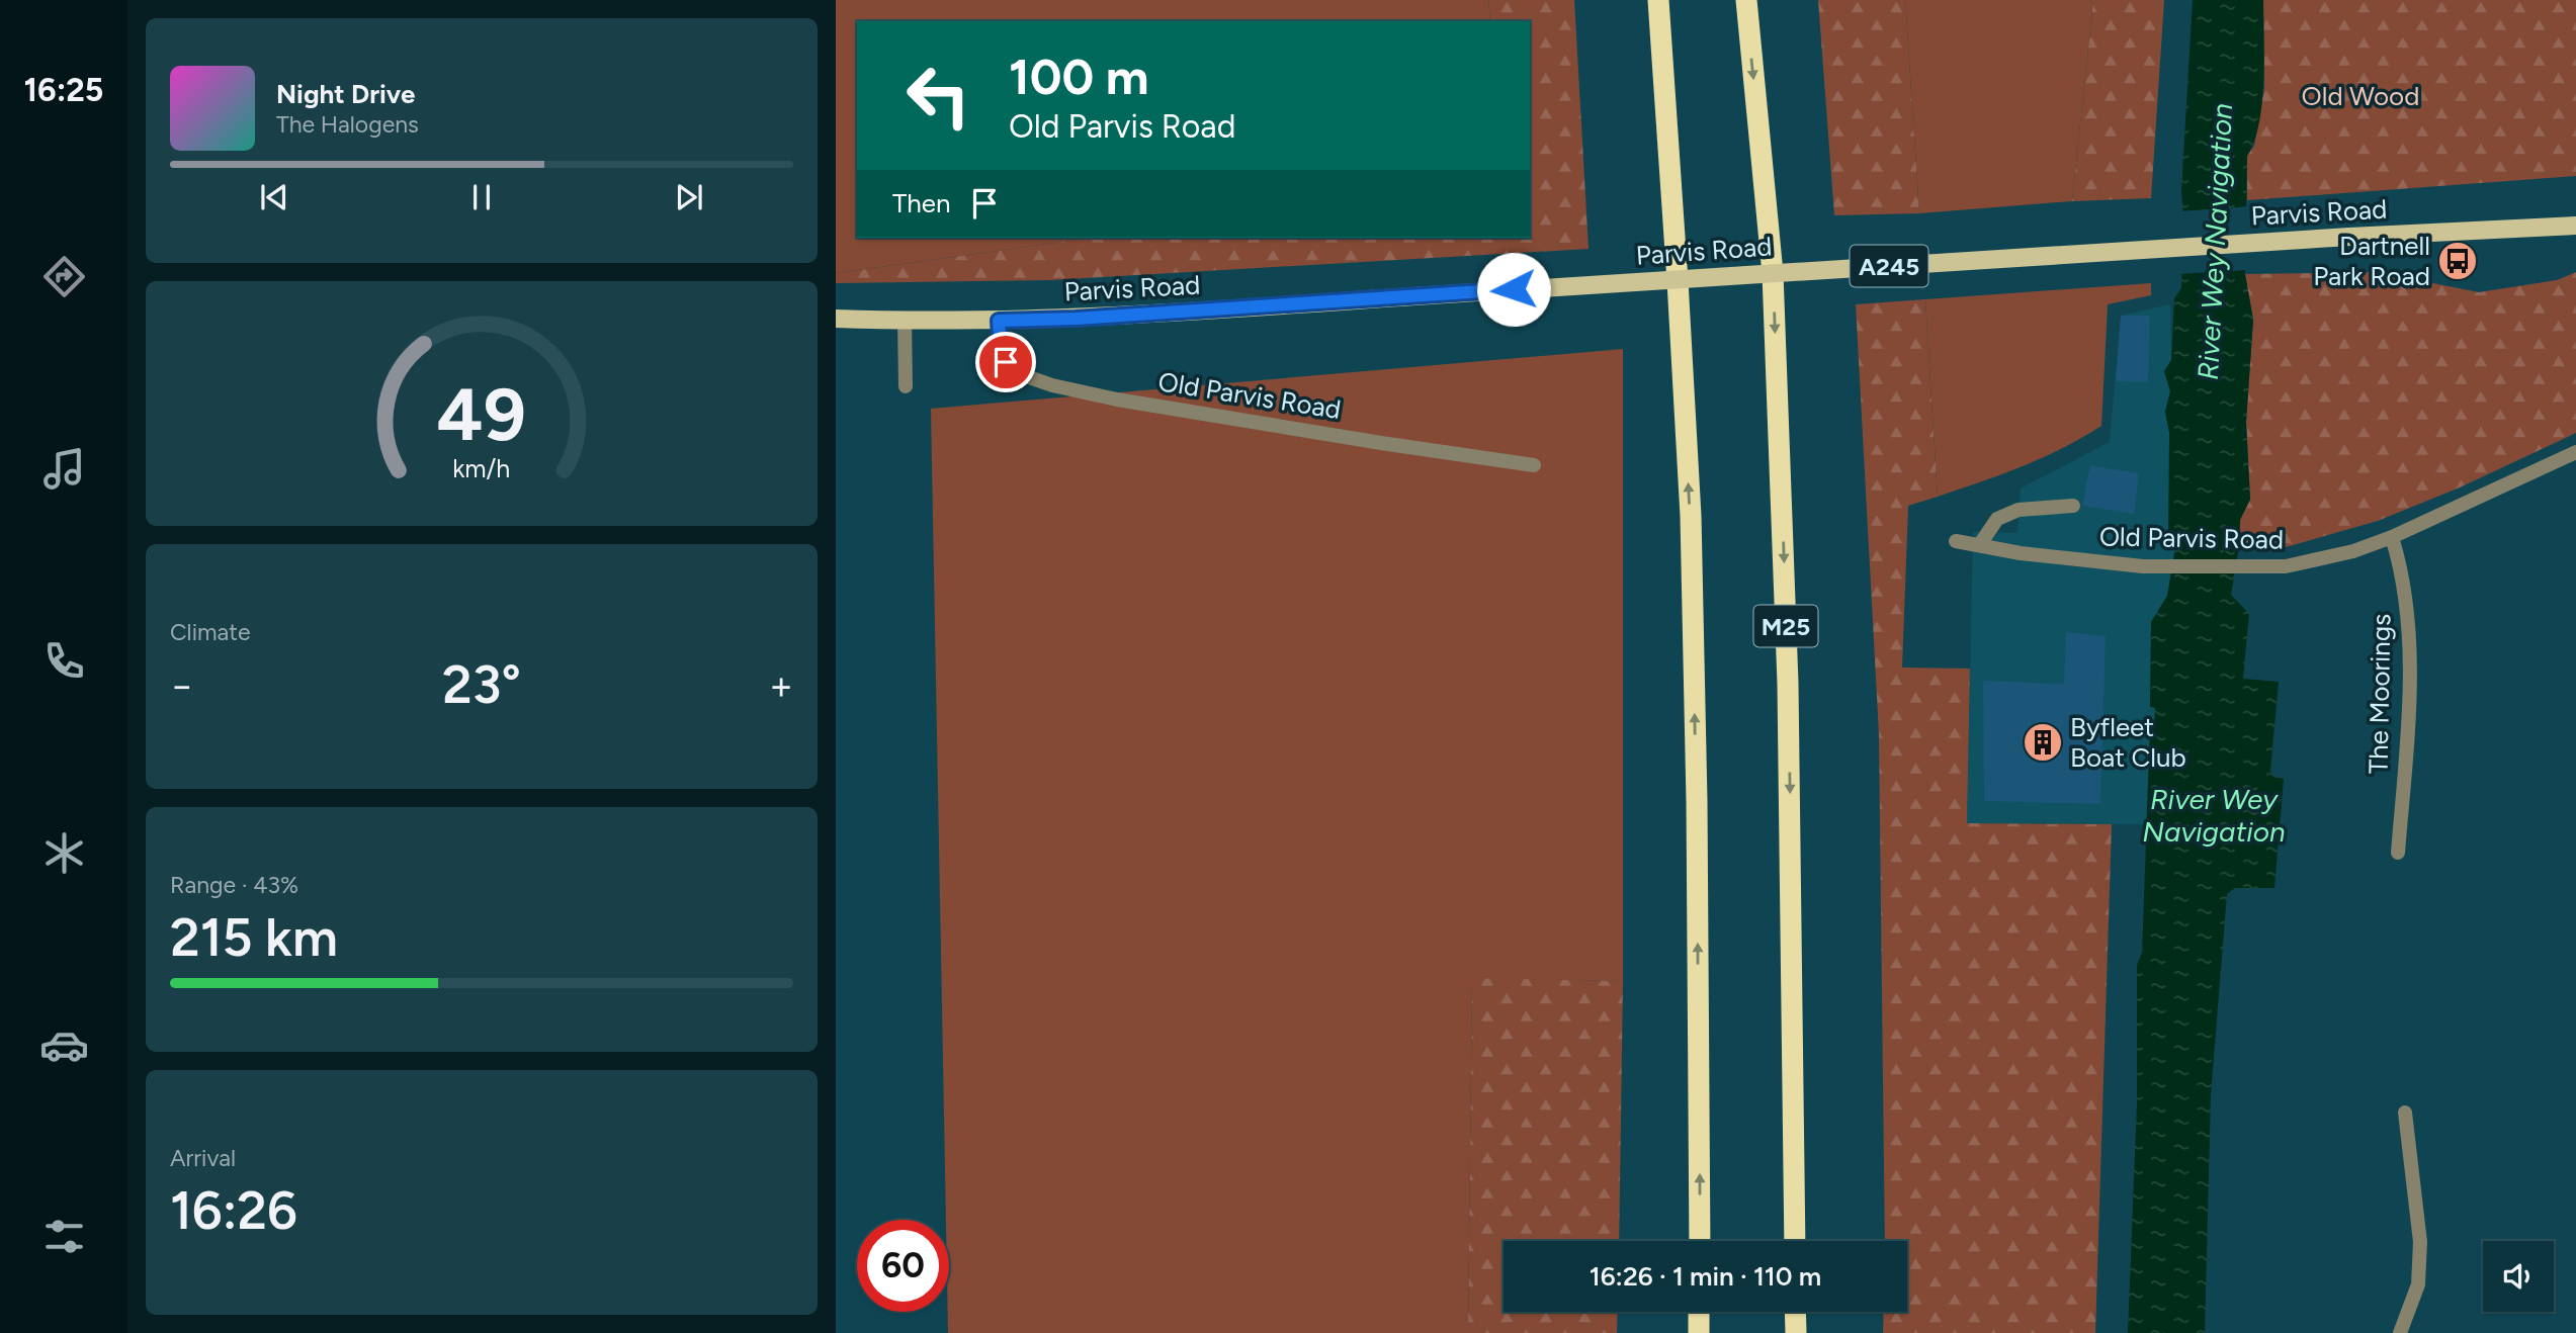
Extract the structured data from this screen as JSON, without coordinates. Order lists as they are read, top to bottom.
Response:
{
  "streets": {
    "highway": ["M25"],
    "main road": ["Parvis Road", "A245"],
    "street": ["Old Parvis Road", "The Moorings"]
  },
  "crossings": [
    ["Parvis Road", "Old Parvis Road"],
    ["Old Parvis Road", "The Moorings"]
  ],
  "water": ["River Wey Navigation"],
  "parks": ["Old Wood"],
  "places": {
    "bus stop": ["Dartnell Park Road"],
    "building": ["Byfleet Boat Club"]
  },
  "page": {
    "tabs": "16:25",
    "turn": ["100 m", "Old Parvis Road"],
    "song": ["Night Drive", "The Halogens"],
    "then": "Then",
    "tile": [
      "Climate",
      ["Range · 43%", "215 km"],
      ["Arrival", "16:26"]
    ],
    "heat": ["−", "23°", "+"],
    "limit": "60",
    "trip": "16:26 · 1 min · 110 m",
    "gauge": ["49", "km/h"]
  }
}
